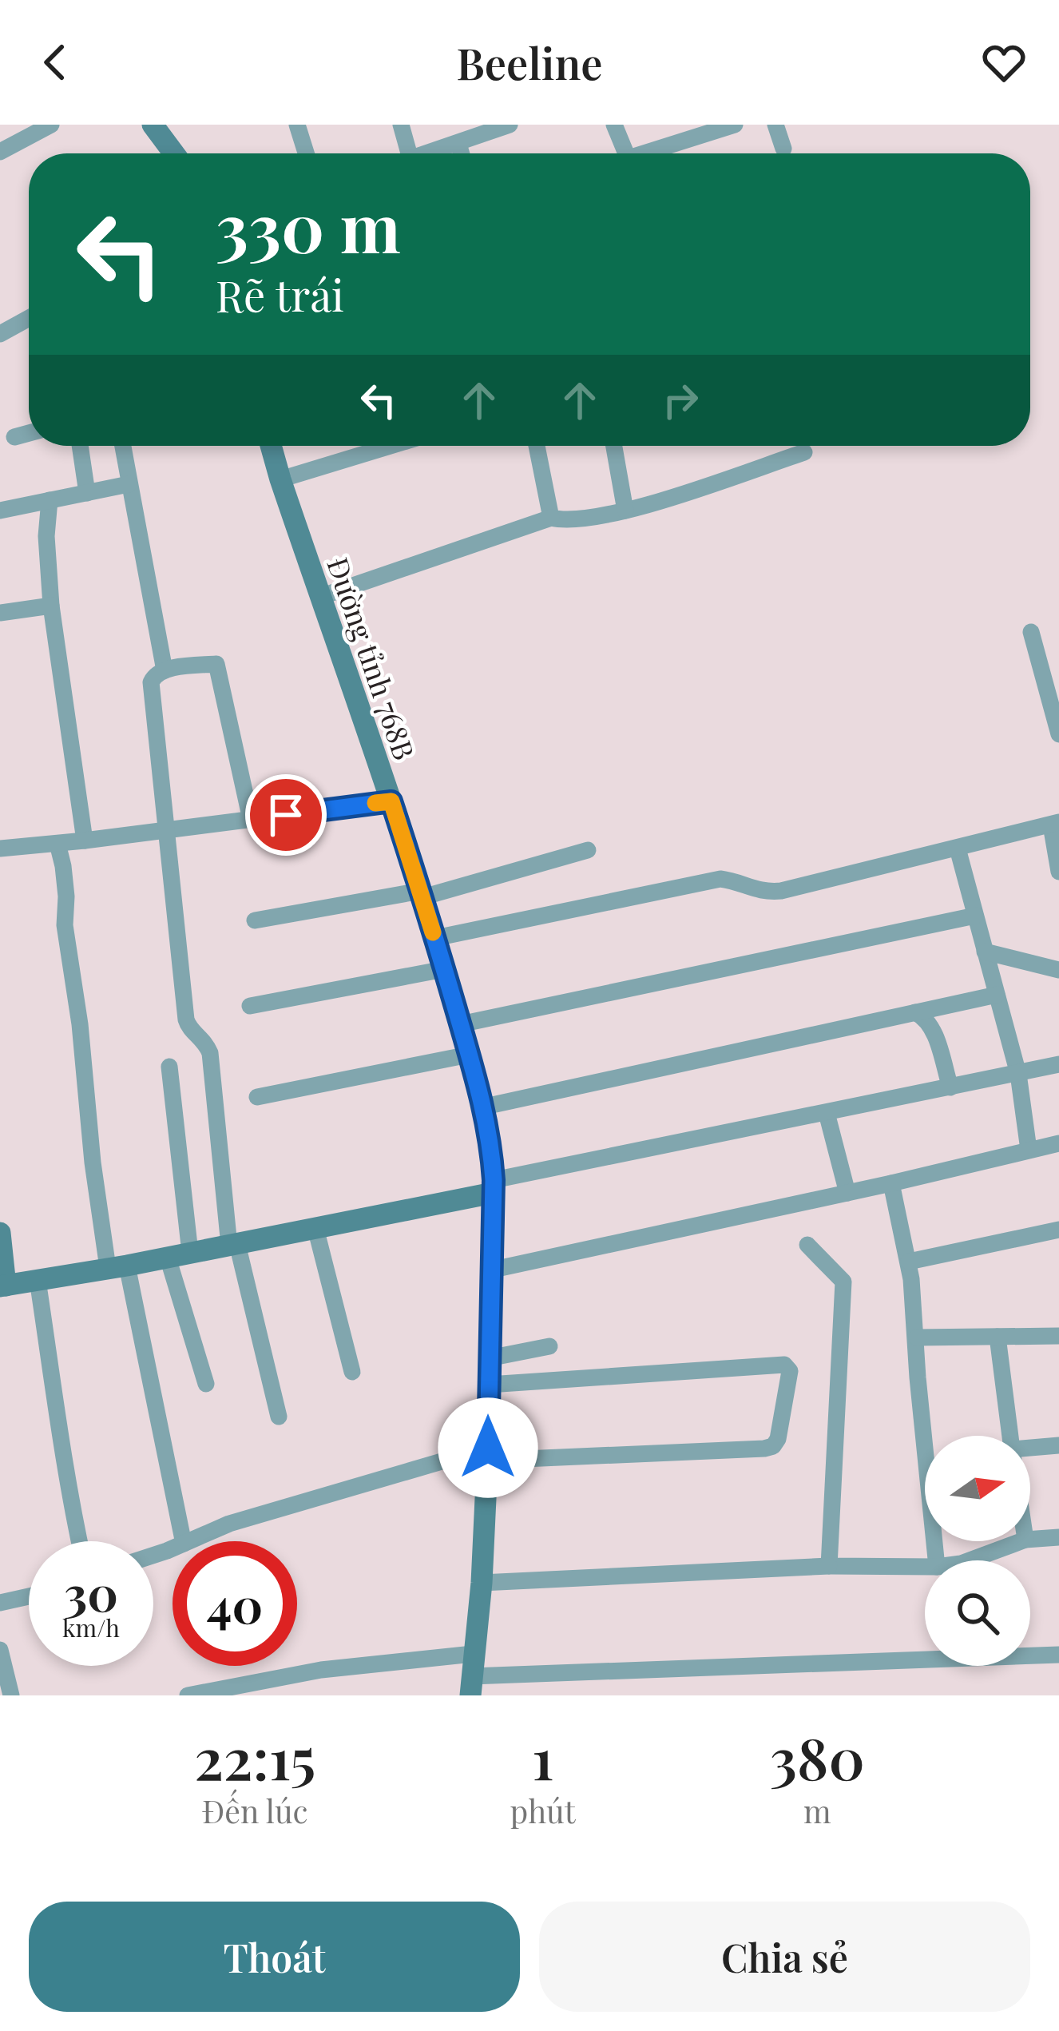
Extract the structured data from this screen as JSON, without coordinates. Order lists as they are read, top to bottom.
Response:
{
  "streets": {
    "street": ["Đường tỉnh 768B"]
  },
  "north": "right",
  "page": {
    "header": "Beeline",
    "turn": ["330 m", "Rẽ trái"],
    "speed": "30 km/h",
    "limit": "40",
    "eta": [
      "22:15",
      "Đến lúc",
      "1",
      "phút",
      "380",
      "m"
    ],
    "buttons": ["Thoát", "Chia sẻ"]
  }
}
